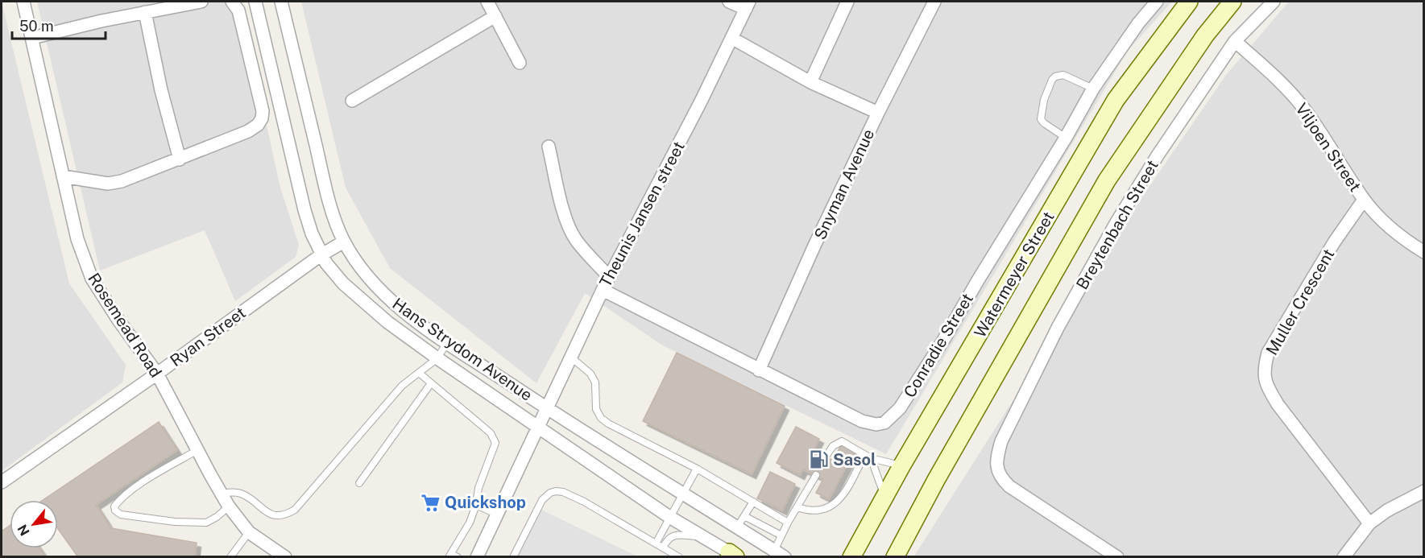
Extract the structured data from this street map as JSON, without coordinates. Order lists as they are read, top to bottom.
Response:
{
  "streets": {
    "main road": ["Watermeyer Street"],
    "street": [
      "Viljoen Street",
      "Snyman Avenue",
      "Theunis Jansen street",
      "Breytenbach Street",
      "Muller Crescent",
      "Rosemead Road",
      "Ryan Street",
      "Conradie Street",
      "Hans Strydom Avenue"
    ]
  },
  "crossings": [
    ["Viljoen Street", "Breytenbach Street"],
    ["Viljoen Street", "Muller Crescent"],
    ["Snyman Avenue", "Conradie Street"],
    ["Theunis Jansen street", "Conradie Street"],
    ["Theunis Jansen street", "Hans Strydom Avenue"],
    ["Rosemead Road", "Ryan Street"],
    ["Ryan Street", "Hans Strydom Avenue"]
  ],
  "places": {
    "fuel station": ["Sasol"],
    "supermarket": ["Quickshop"]
  },
  "scale_bar": "50 m",
  "north": "bottom left"
}
